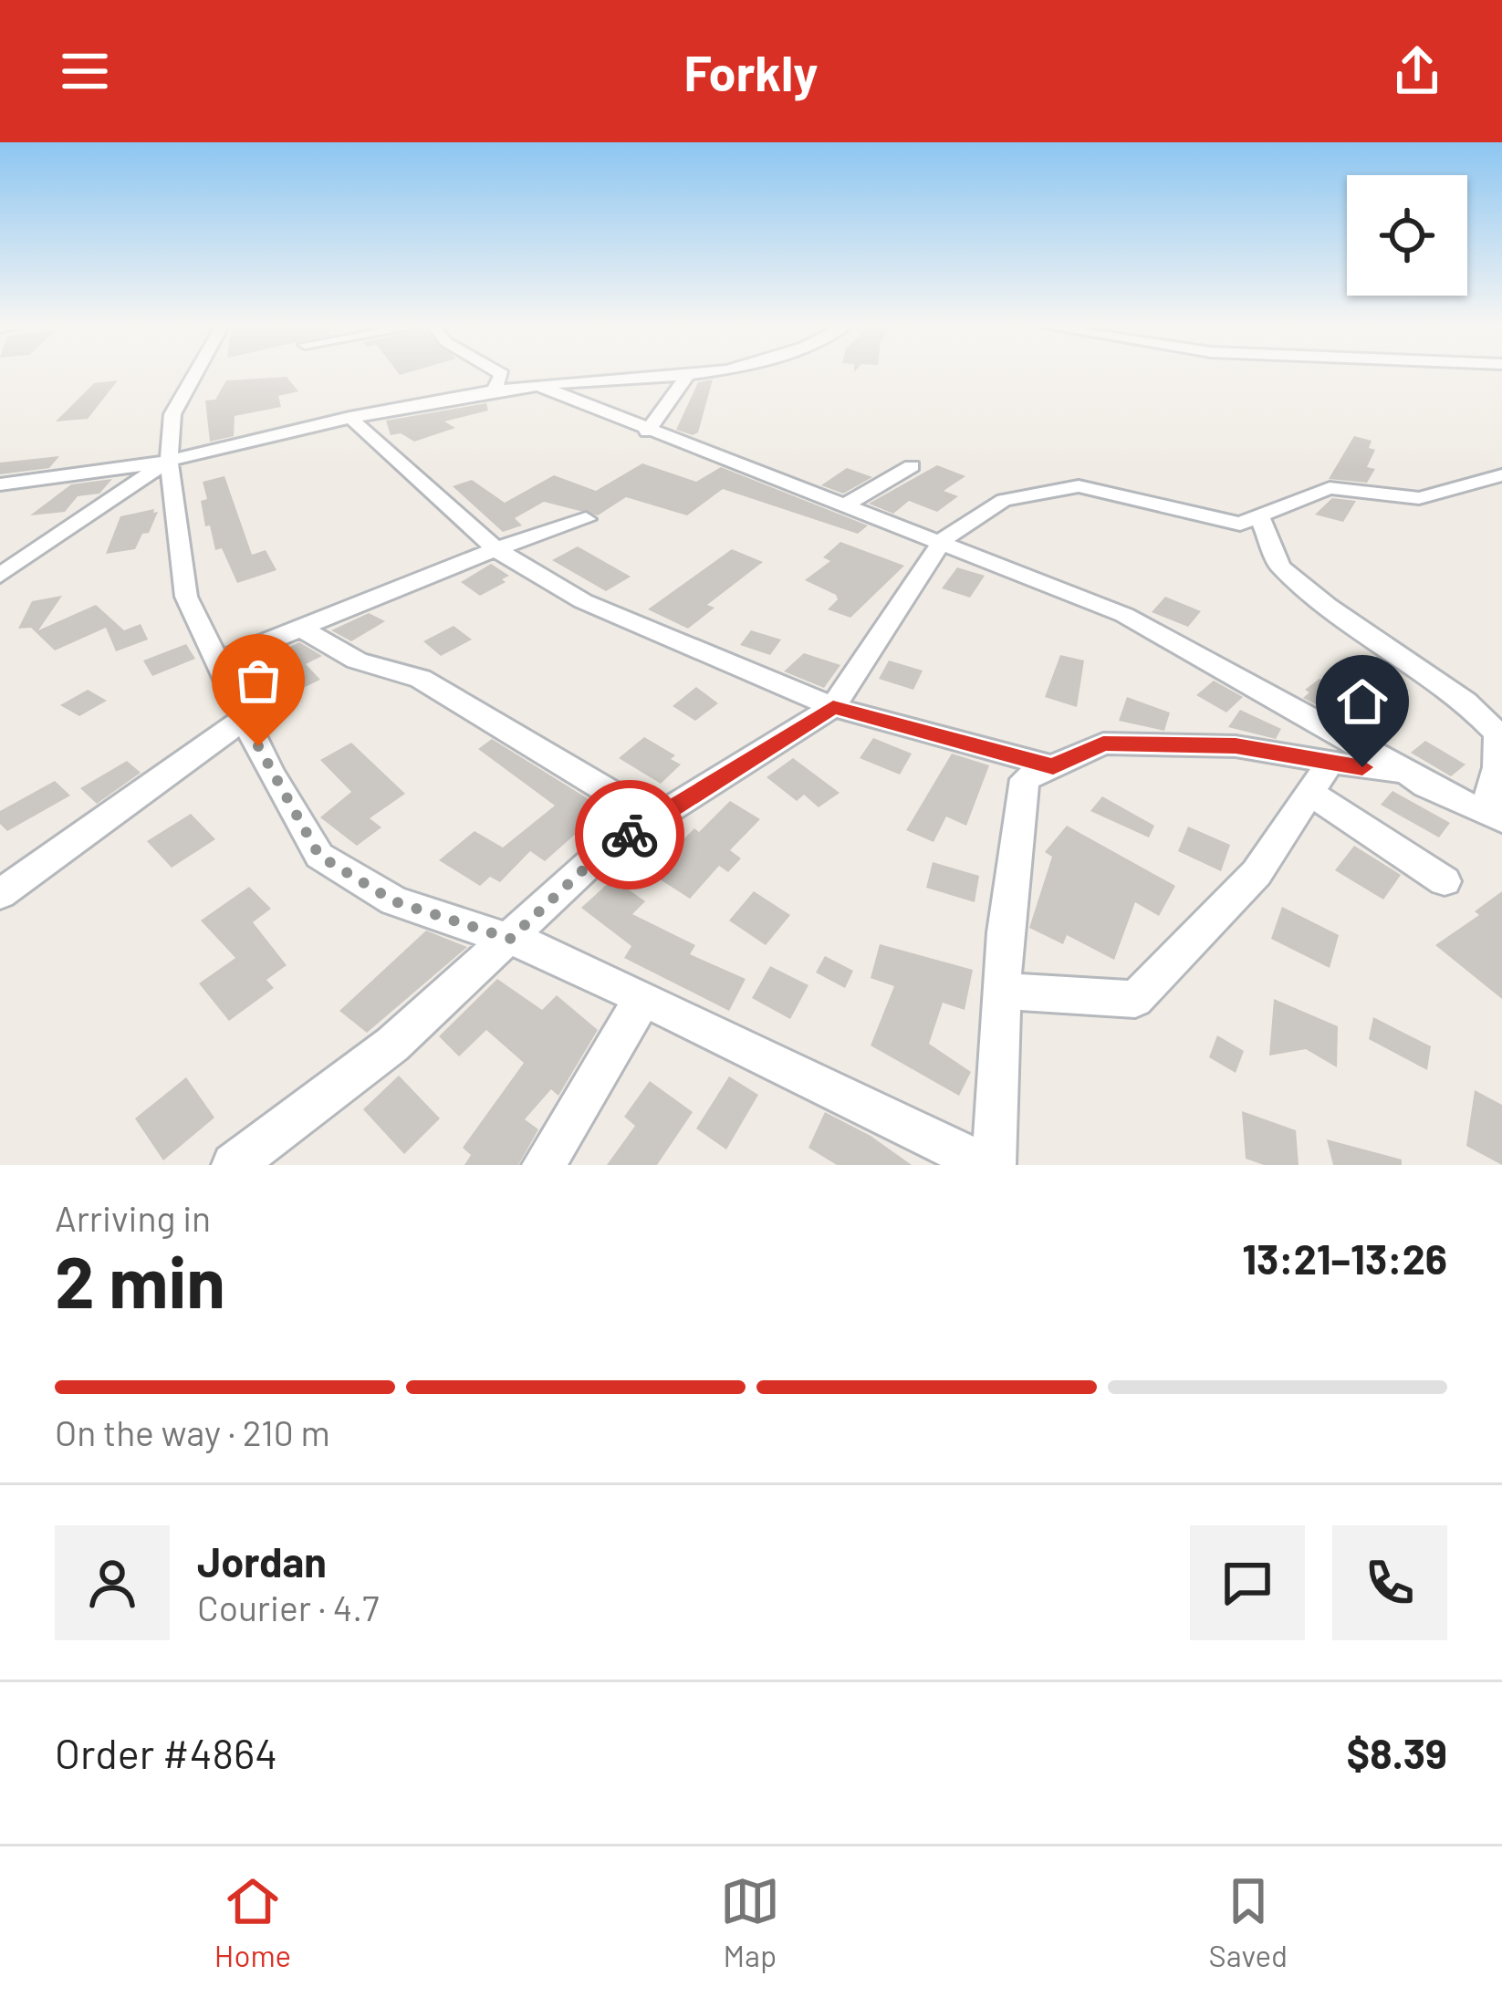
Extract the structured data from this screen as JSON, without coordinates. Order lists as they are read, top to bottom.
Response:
{
  "page": {
    "header": "Forkly",
    "heading": ["2 min", "Arriving in", "13:21–13:26"],
    "panel": [
      "Jordan",
      "Courier · 4.7",
      "Order #4864",
      "$8.39"
    ],
    "bar": "On the way · 210 m",
    "tabs": ["Home", "Map", "Saved"]
  }
}
